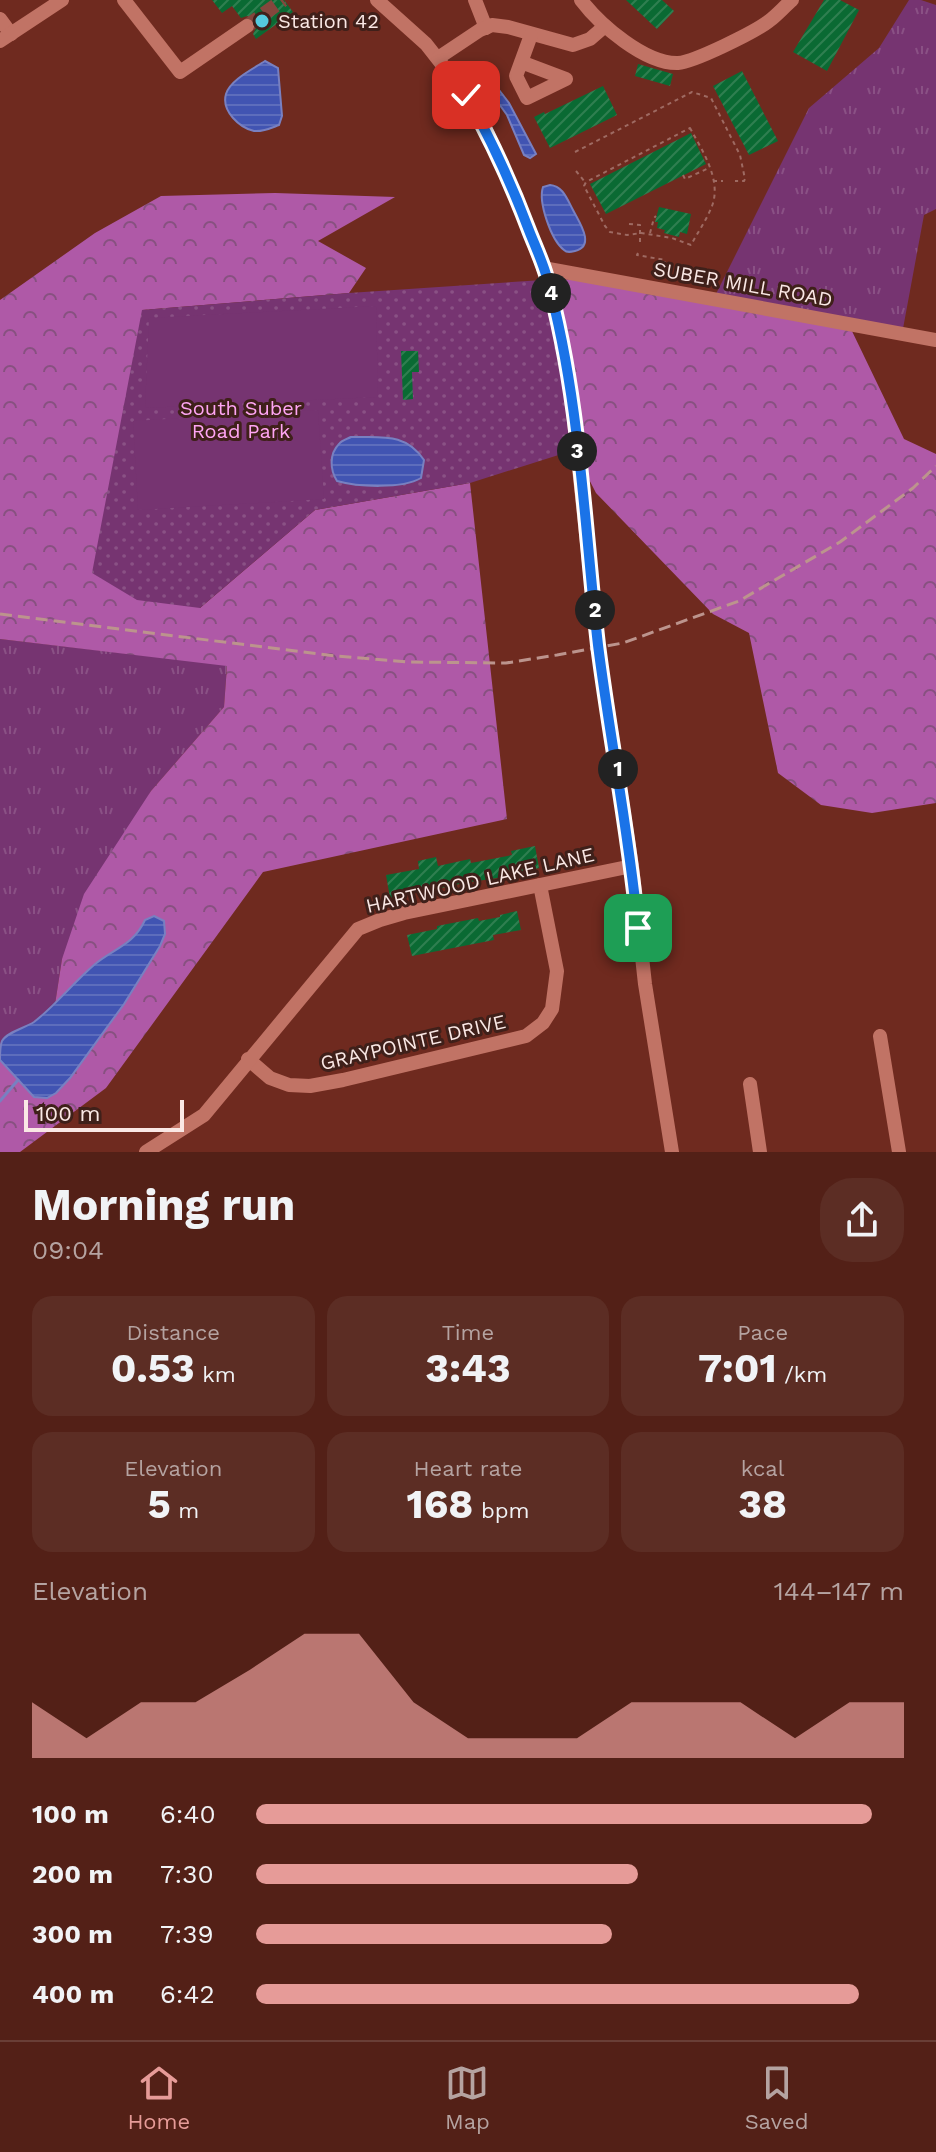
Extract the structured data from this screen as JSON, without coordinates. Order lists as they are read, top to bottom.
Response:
{
  "streets": {
    "street": ["SUBER MILL ROAD", "HARTWOOD LAKE LANE", "GRAYPOINTE DRIVE"]
  },
  "crossings": [
    ["HARTWOOD LAKE LANE", "GRAYPOINTE DRIVE"]
  ],
  "parks": ["South Suber Road Park"],
  "places": ["Station 42"],
  "scale_bar": "100 m",
  "page": {
    "pins": [
      "4",
      "3",
      "2",
      "1"
    ],
    "scale": "100 m",
    "heading": ["Morning run", "09:04"],
    "stats": [
      ["Distance", "0.53 km"],
      ["Time", "3:43"],
      ["Pace", "7:01 /km"],
      ["Elevation", "5 m"],
      ["Heart rate", "168 bpm"],
      ["kcal", "38"]
    ],
    "chart": ["Elevation", "144–147 m"],
    "list": [
      {
        "name": "100 m",
        "note": "6:40"
      },
      {
        "name": "200 m",
        "note": "7:30"
      },
      {
        "name": "300 m",
        "note": "7:39"
      },
      {
        "name": "400 m",
        "note": "6:42"
      }
    ],
    "tabs": ["Home", "Map", "Saved"]
  }
}
